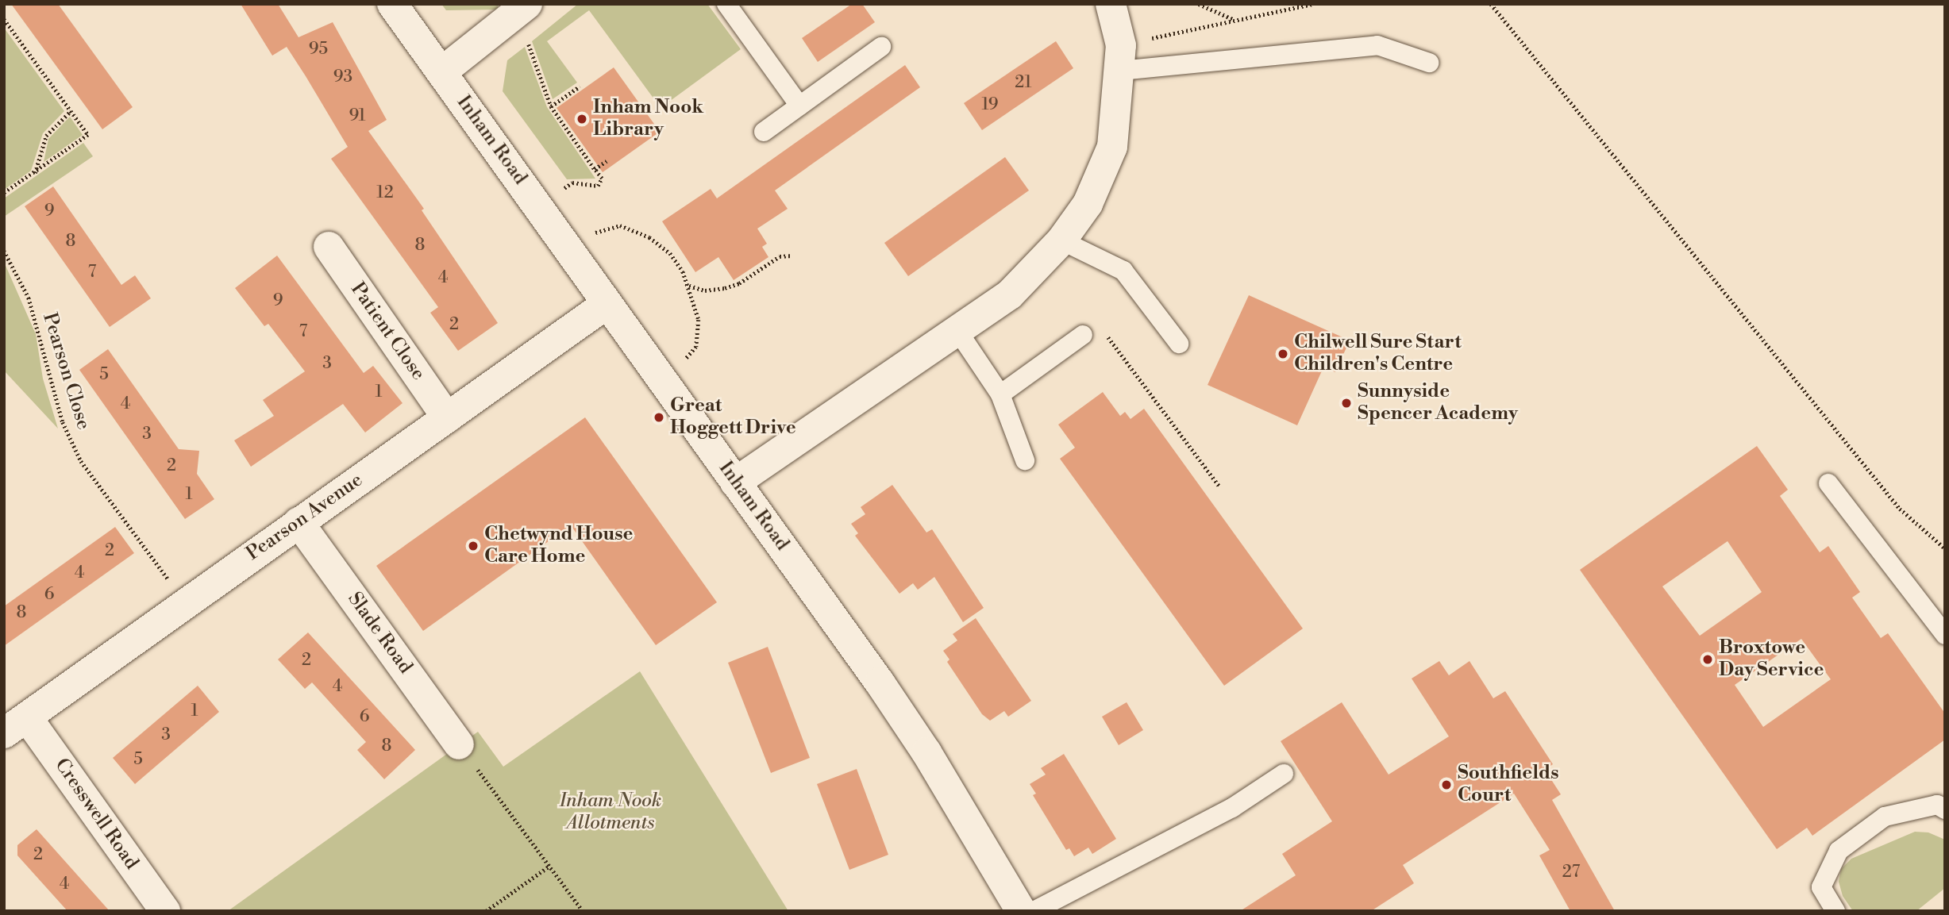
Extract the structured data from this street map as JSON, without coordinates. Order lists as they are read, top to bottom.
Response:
{
  "streets": {
    "street": [
      "Inham Road",
      "Patient Close",
      "Pearson Avenue",
      "Slade Road",
      "Cresswell Road"
    ],
    "path": ["Pearson Close"]
  },
  "crossings": [
    ["Inham Road", "Pearson Avenue"],
    ["Patient Close", "Pearson Avenue"],
    ["Pearson Close", "Pearson Avenue"],
    ["Pearson Avenue", "Slade Road"],
    ["Pearson Avenue", "Cresswell Road"]
  ],
  "parks": ["Inham Nook Allotments"],
  "places": [
    "Inham Nook Library",
    "Chilwell Sure Start Children's Centre",
    "Sunnyside Spencer Academy",
    "Great Hoggett Drive",
    "Chetwynd House Care Home",
    "Broxtowe Day Service",
    "Southfields Court"
  ],
  "house_numbers": [
    "95",
    "93",
    "21",
    "19",
    "91",
    "12",
    "9",
    "8",
    "8",
    "7",
    "4",
    "9",
    "2",
    "7",
    "3",
    "5",
    "1",
    "4",
    "3",
    "2",
    "1",
    "2",
    "4",
    "6",
    "8",
    "2",
    "4",
    "1",
    "6",
    "3",
    "8",
    "5",
    "2",
    "27",
    "4"
  ]
}
